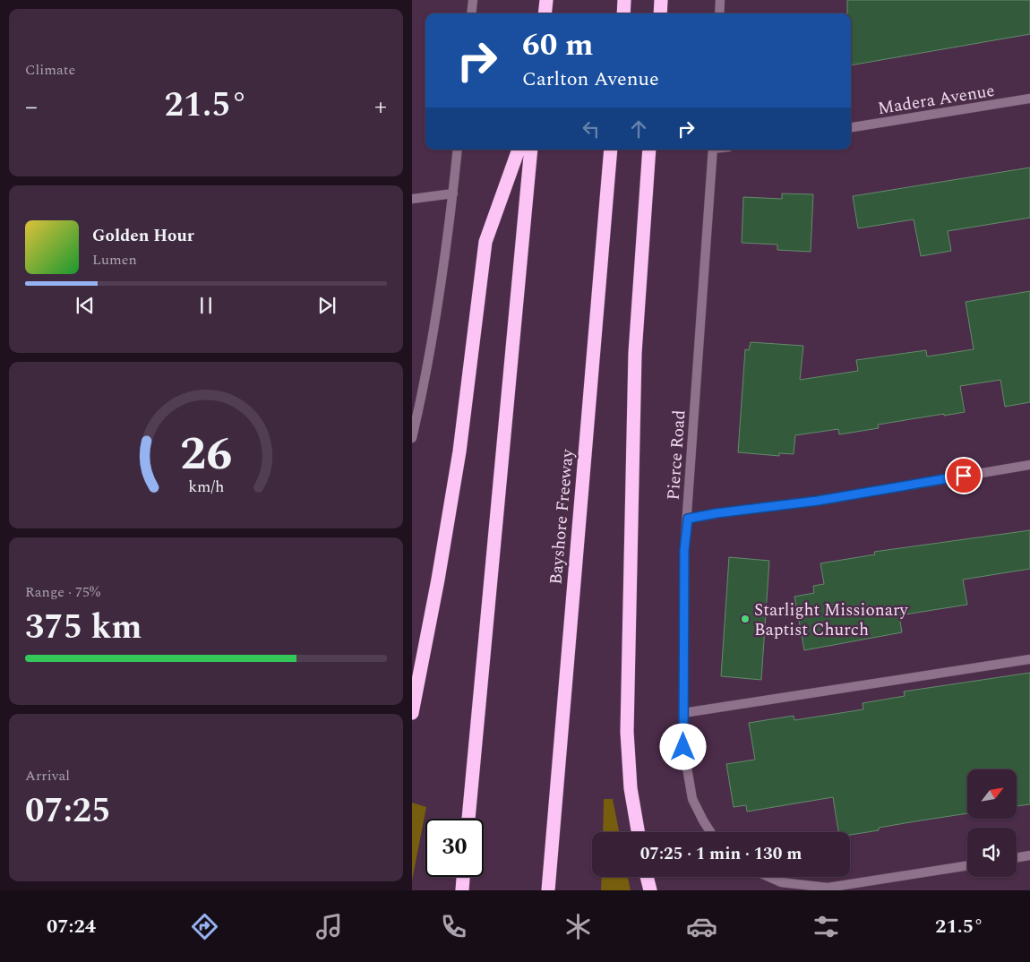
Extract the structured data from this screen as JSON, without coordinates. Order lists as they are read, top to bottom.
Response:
{
  "streets": {
    "highway": ["Bayshore Freeway"],
    "street": ["Madera Avenue", "Pierce Road"]
  },
  "places": ["Starlight Missionary Baptist Church"],
  "north": "top right",
  "page": {
    "tile": [
      "Climate",
      ["Range · 75%", "375 km"],
      ["Arrival", "07:25"]
    ],
    "turn": ["60 m", "Carlton Avenue"],
    "heat": ["−", "21.5°", "+"],
    "song": ["Golden Hour", "Lumen"],
    "limit": "30",
    "trip": "07:25 · 1 min · 130 m",
    "tabs": ["07:24", "21.5°"],
    "gauge": ["26", "km/h"]
  }
}
